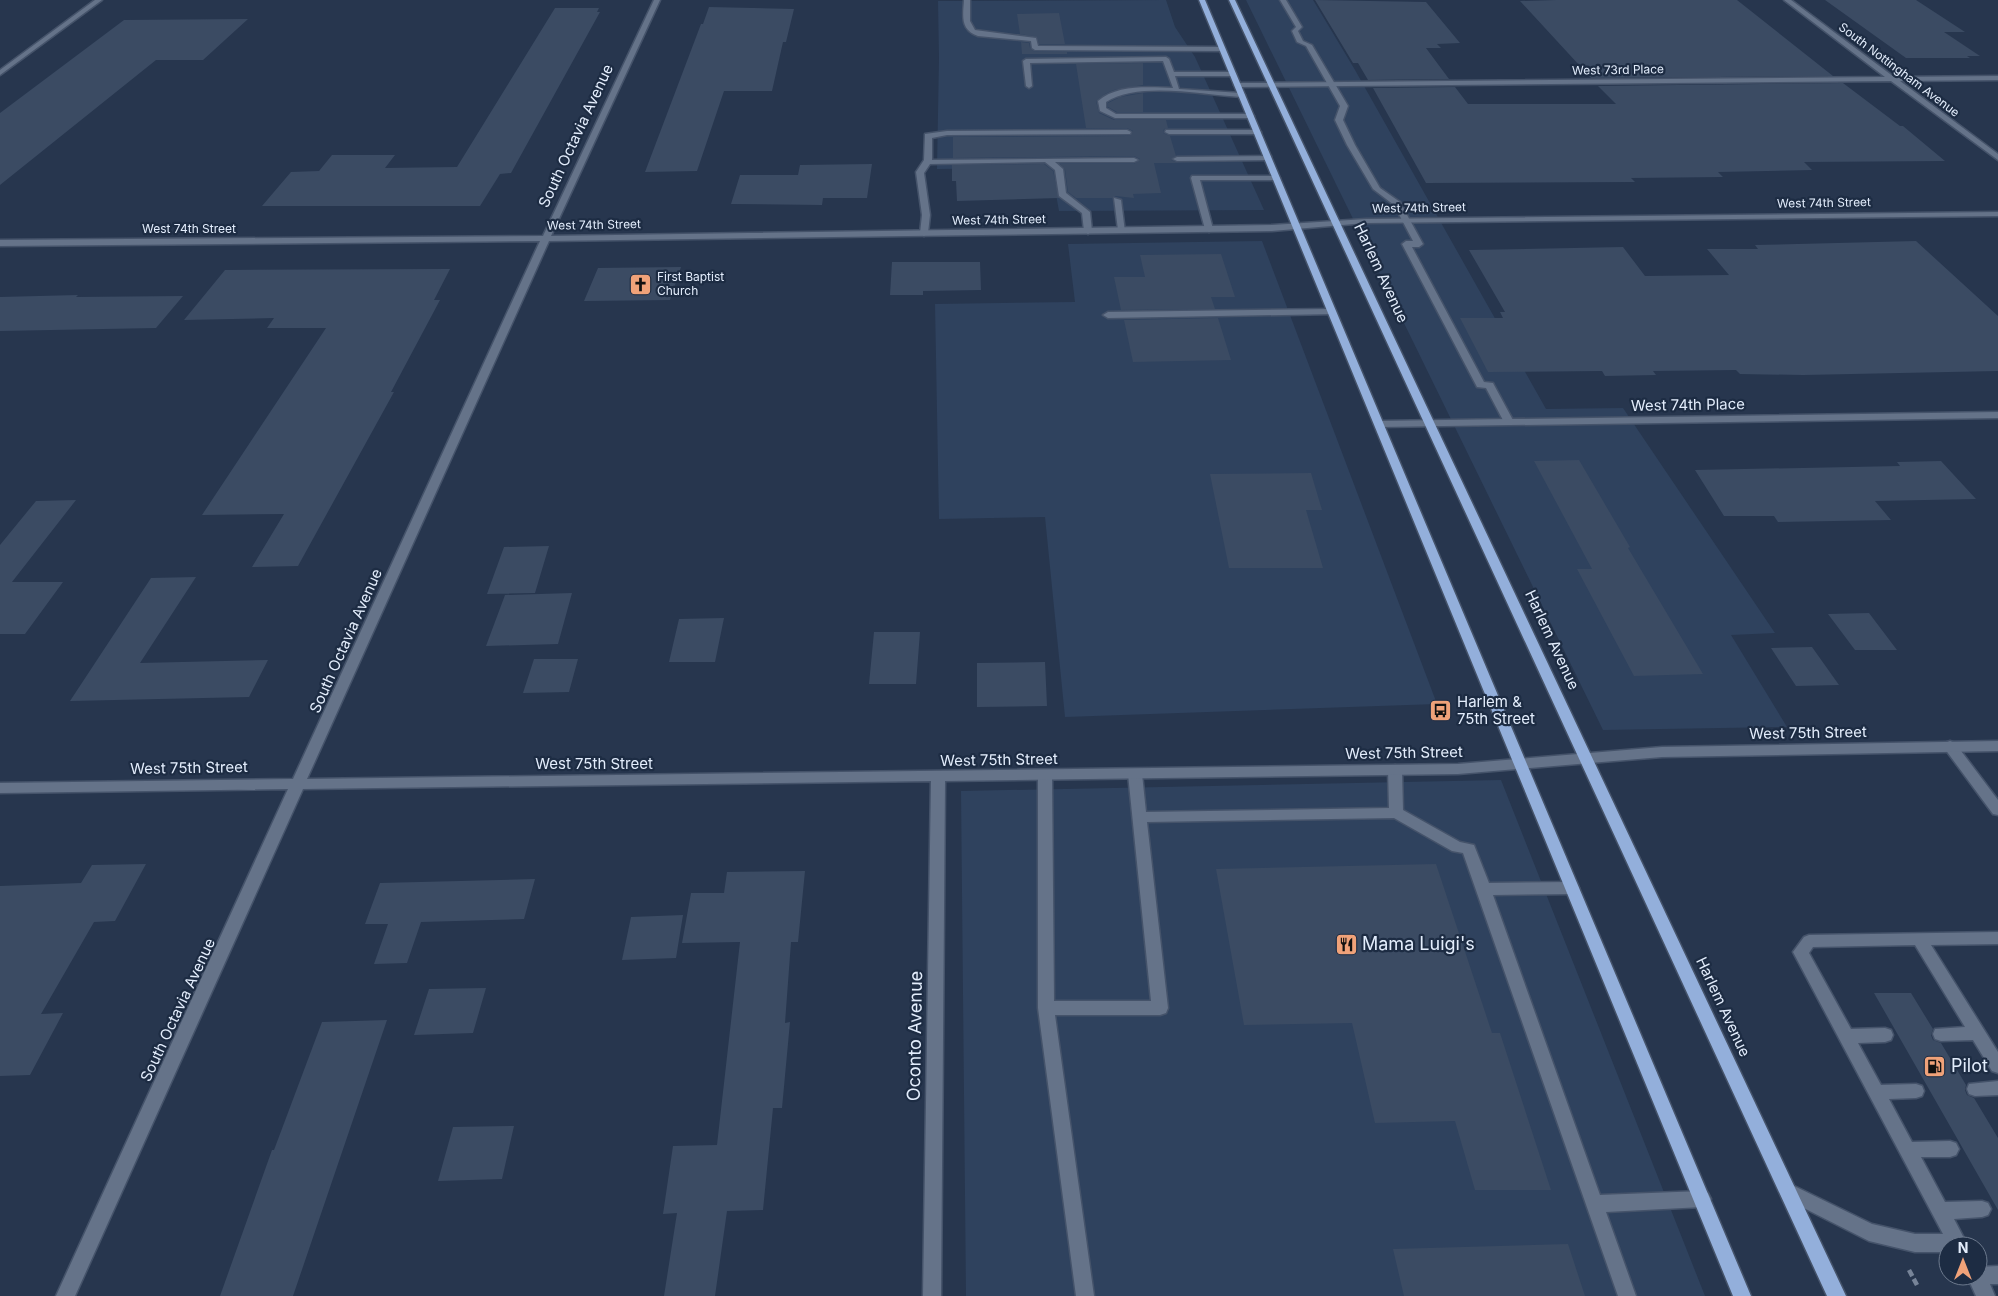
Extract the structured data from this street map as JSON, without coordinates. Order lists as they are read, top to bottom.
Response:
{
  "streets": {
    "main road": ["Harlem Avenue"],
    "street": [
      "West 73rd Place",
      "South Nottingham Avenue",
      "South Octavia Avenue",
      "West 74th Street",
      "West 74th Place",
      "West 75th Street",
      "Oconto Avenue"
    ]
  },
  "crossings": [
    ["West 73rd Place", "South Nottingham Avenue"],
    ["West 73rd Place", "Harlem Avenue"],
    ["South Octavia Avenue", "West 74th Street"],
    ["South Octavia Avenue", "West 75th Street"],
    ["West 74th Street", "Harlem Avenue"],
    ["Harlem Avenue", "West 74th Place"],
    ["Harlem Avenue", "West 75th Street"],
    ["West 75th Street", "Oconto Avenue"]
  ],
  "places": {
    "church": ["First Baptist Church"],
    "bus stop": ["Harlem & 75th Street"],
    "restaurant": ["Mama Luigi's"],
    "fuel station": ["Pilot"]
  },
  "north": "top"
}
